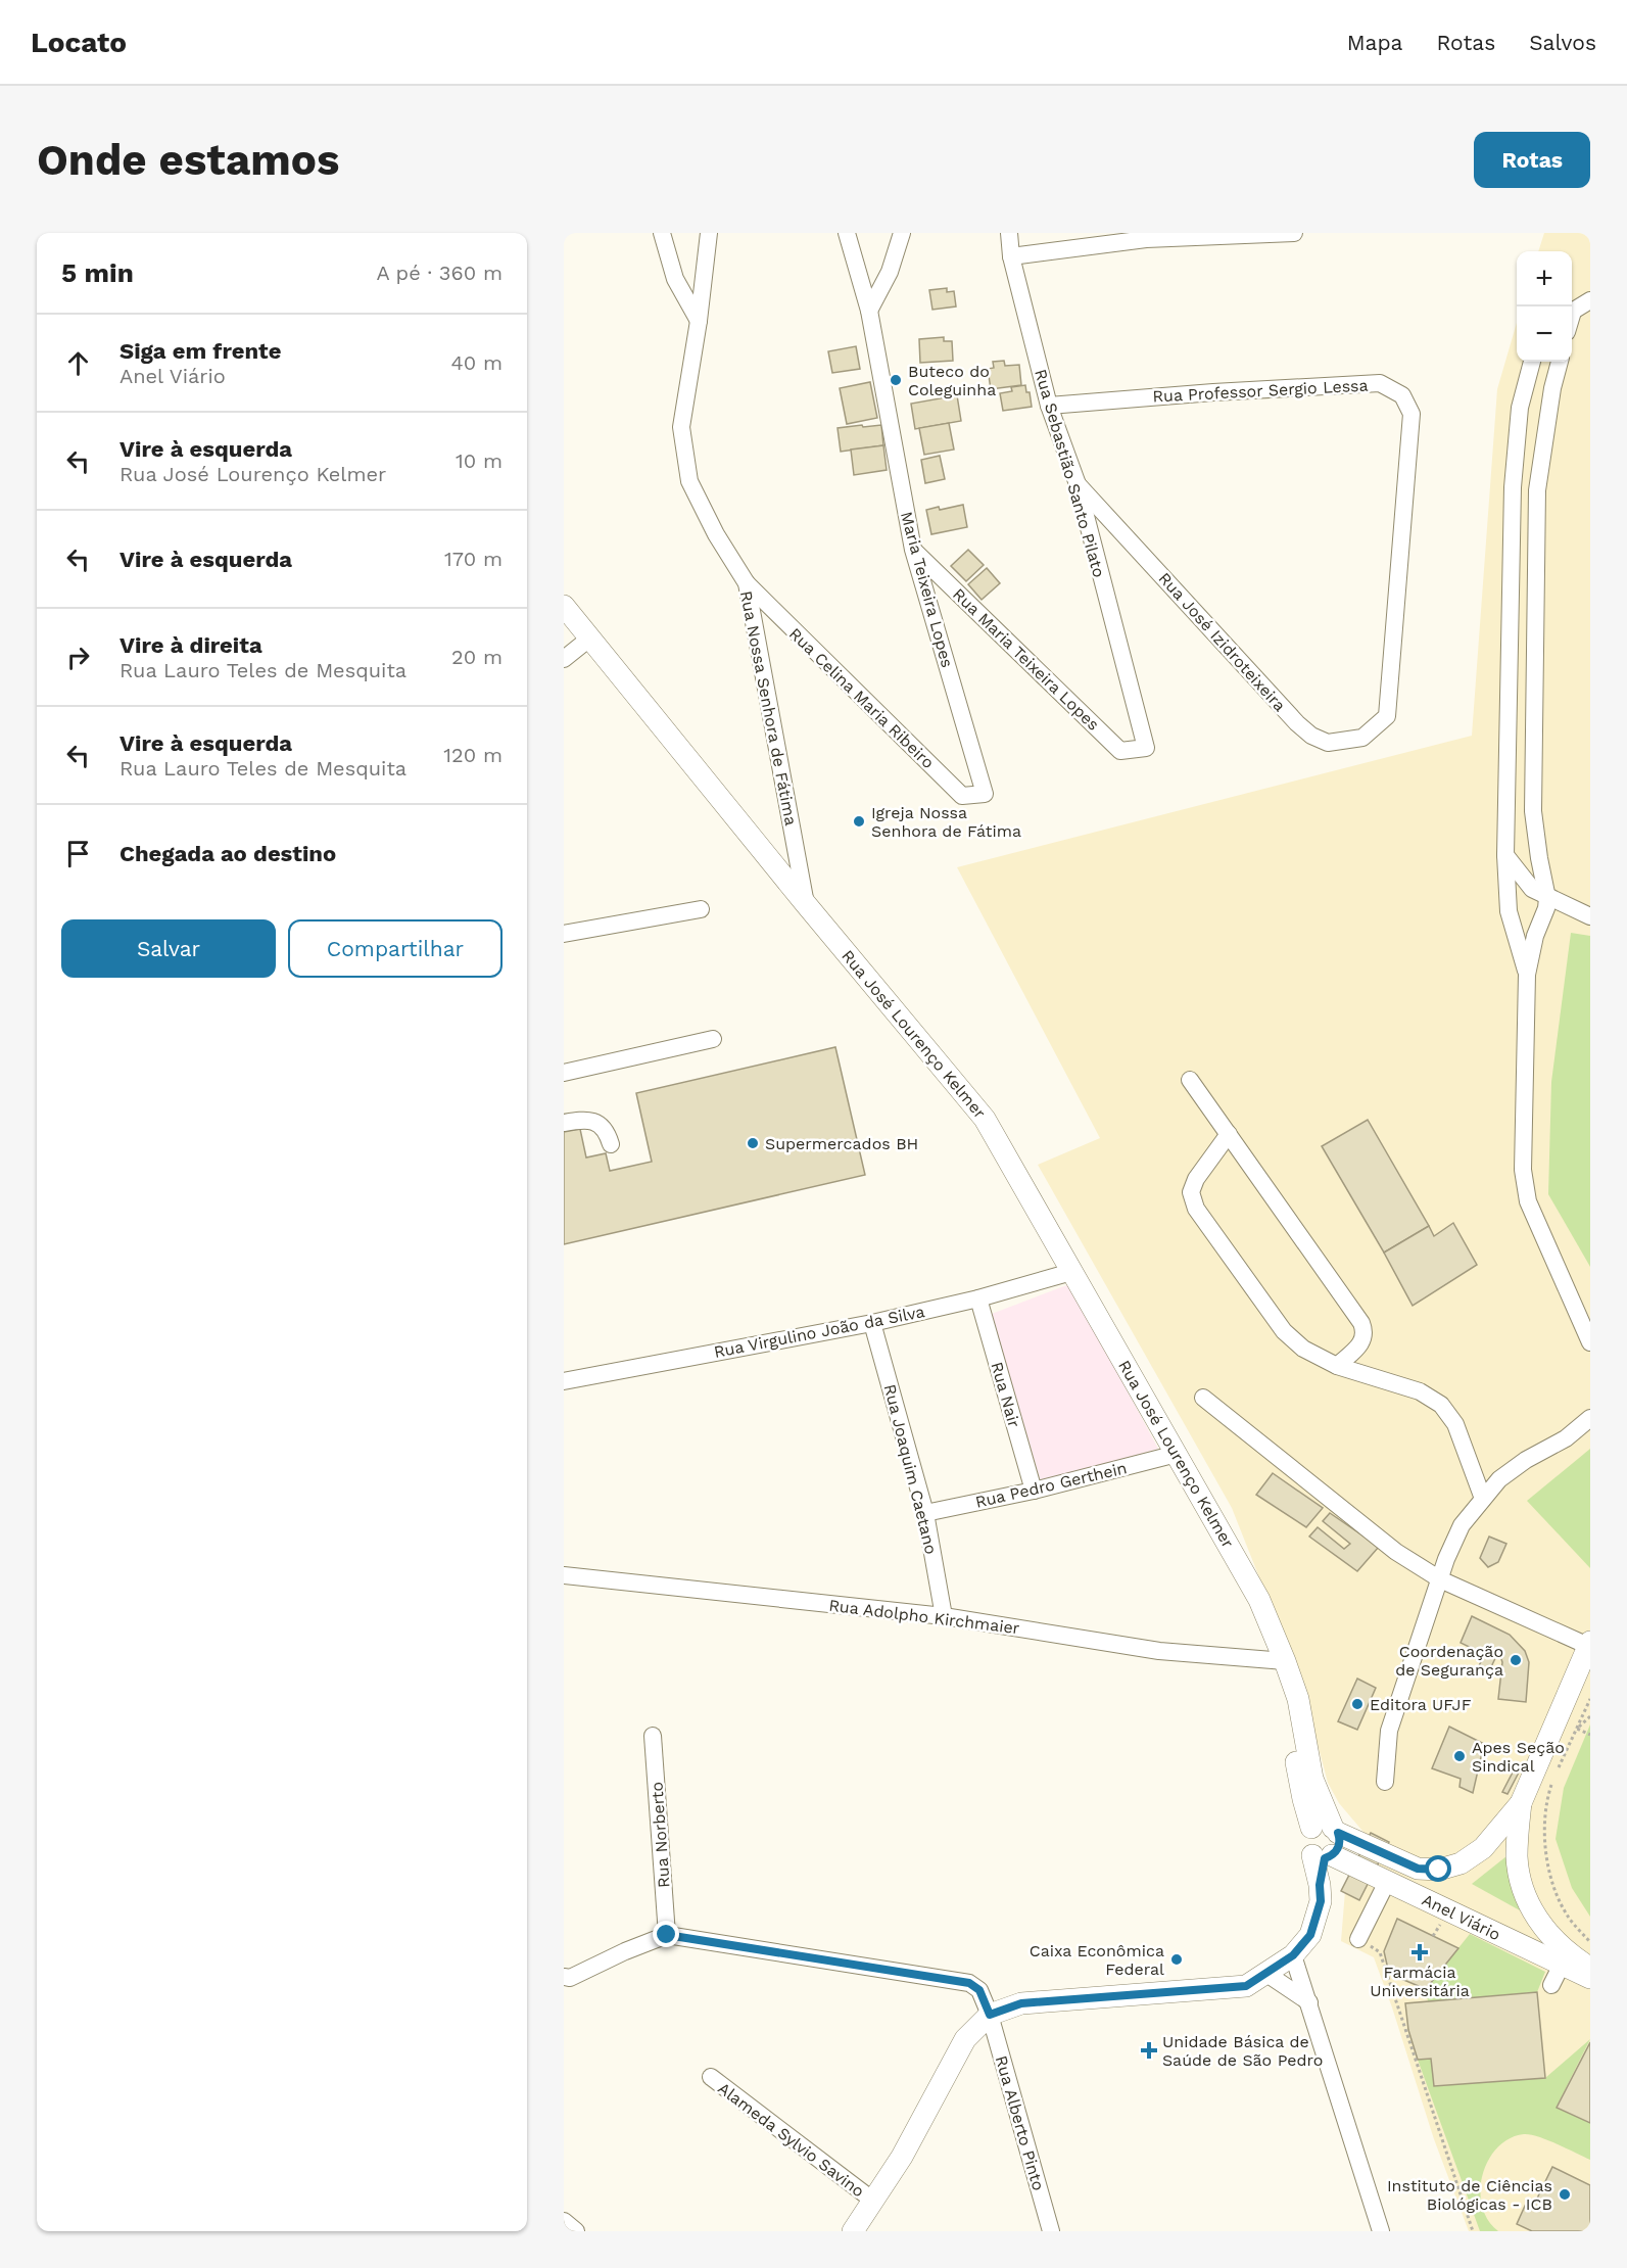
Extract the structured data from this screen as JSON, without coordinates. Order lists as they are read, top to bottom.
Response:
{
  "streets": {
    "main road": ["Rua José Lourenço Kelmer", "Anel Viário"],
    "street": [
      "Rua Professor Sergio Lessa",
      "Rua Sebastião Santo Pilato",
      "Maria Teixeira Lopes",
      "Rua José Izidroteixeira",
      "Rua Maria Teixeira Lopes",
      "Rua Celina Maria Ribeiro",
      "Rua Nossa Senhora de Fátima",
      "Rua Virgulino João da Silva",
      "Rua Nair",
      "Rua Joaquim Caetano",
      "Rua Pedro Gerthein",
      "Rua Adolpho Kirchmaier",
      "Rua Norberto",
      "Rua Alberto Pinto",
      "Alameda Sylvio Savino"
    ]
  },
  "crossings": [
    ["Rua Professor Sergio Lessa", "Rua Sebastião Santo Pilato"],
    ["Rua Professor Sergio Lessa", "Rua José Izidroteixeira"],
    ["Rua Sebastião Santo Pilato", "Rua José Izidroteixeira"],
    ["Rua Sebastião Santo Pilato", "Rua Maria Teixeira Lopes"],
    ["Maria Teixeira Lopes", "Rua Maria Teixeira Lopes"],
    ["Maria Teixeira Lopes", "Rua Celina Maria Ribeiro"],
    ["Rua Celina Maria Ribeiro", "Rua Nossa Senhora de Fátima"],
    ["Rua Nossa Senhora de Fátima", "Rua José Lourenço Kelmer"],
    ["Rua José Lourenço Kelmer", "Rua Virgulino João da Silva"],
    ["Rua José Lourenço Kelmer", "Rua Pedro Gerthein"],
    ["Rua José Lourenço Kelmer", "Rua Adolpho Kirchmaier"],
    ["Rua José Lourenço Kelmer", "Anel Viário"],
    ["Rua Virgulino João da Silva", "Rua Nair"],
    ["Rua Virgulino João da Silva", "Rua Joaquim Caetano"],
    ["Rua Nair", "Rua Pedro Gerthein"],
    ["Rua Joaquim Caetano", "Rua Pedro Gerthein"],
    ["Rua Joaquim Caetano", "Rua Adolpho Kirchmaier"],
    ["Rua Norberto", "Rua Alberto Pinto"]
  ],
  "places": {
    "other": [
      "Buteco do Coleguinha",
      "Igreja Nossa Senhora de Fátima",
      "Supermercados BH",
      "Coordenação de Segurança",
      "Editora UFJF",
      "Apes Seção Sindical",
      "Caixa Econômica Federal",
      "Instituto de Ciências Biológicas - ICB"
    ],
    "health": ["Farmácia Universitária", "Unidade Básica de Saúde de São Pedro"]
  },
  "page": {
    "header": "Locato",
    "nav": ["Mapa", "Rotas", "Salvos"],
    "buttons": [
      "Rotas",
      ["Salvar", "Compartilhar"]
    ],
    "title": "Onde estamos",
    "heading": ["5 min", "A pé · 360 m"],
    "map_buttons": ["+", "−"],
    "list": [
      ["Siga em frente", "Anel Viário", "40 m"],
      ["Vire à esquerda", "Rua José Lourenço Kelmer", "10 m"],
      ["Vire à esquerda", "170 m"],
      ["Vire à direita", "Rua Lauro Teles de Mesquita", "20 m"],
      ["Vire à esquerda", "Rua Lauro Teles de Mesquita", "120 m"],
      "Chegada ao destino"
    ]
  }
}
